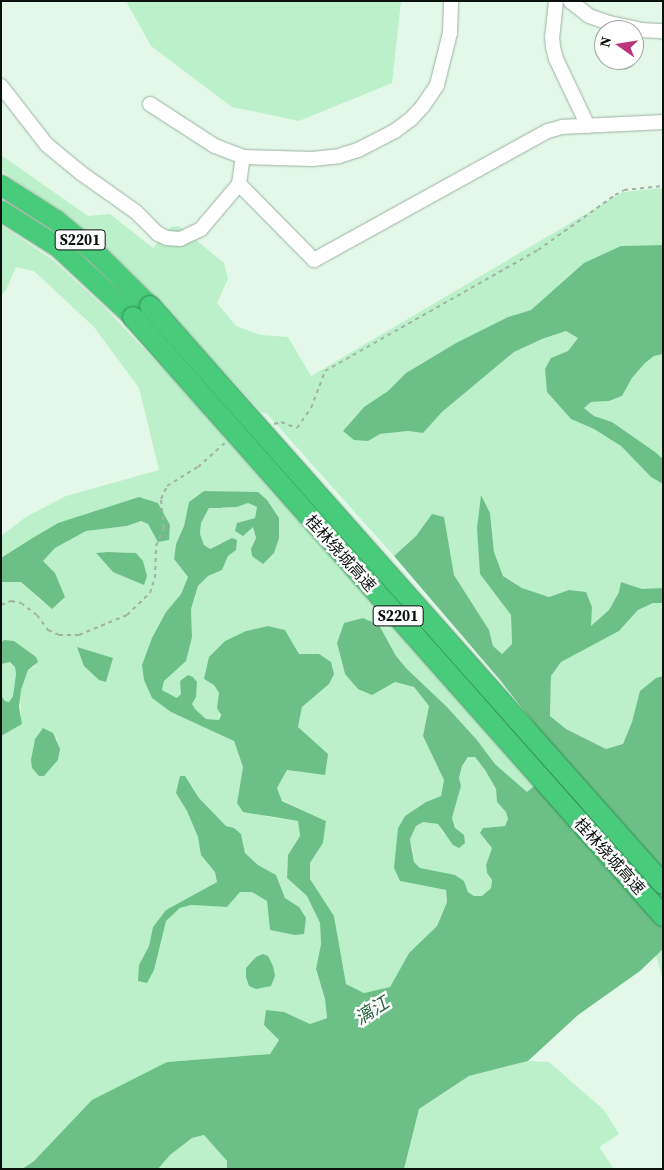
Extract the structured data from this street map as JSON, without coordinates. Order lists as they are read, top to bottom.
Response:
{
  "streets": {
    "highway": ["S2201", "桂林绕城高速"]
  },
  "water": ["漓江"],
  "north": "left"
}
